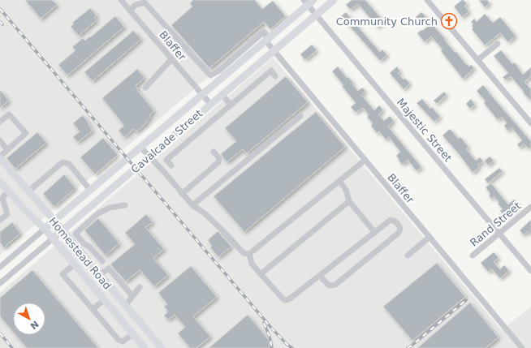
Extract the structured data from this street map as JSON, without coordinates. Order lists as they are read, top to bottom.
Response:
{
  "streets": {
    "main road": ["Cavalcade Street", "Homestead Road"],
    "street": ["Blaffer", "Majestic Street", "Rand Street"]
  },
  "crossings": [
    ["Blaffer", "Cavalcade Street"],
    ["Majestic Street", "Cavalcade Street"],
    ["Majestic Street", "Rand Street"],
    ["Cavalcade Street", "Homestead Road"]
  ],
  "places": {
    "church": ["Community Church"]
  },
  "north": "bottom right"
}
